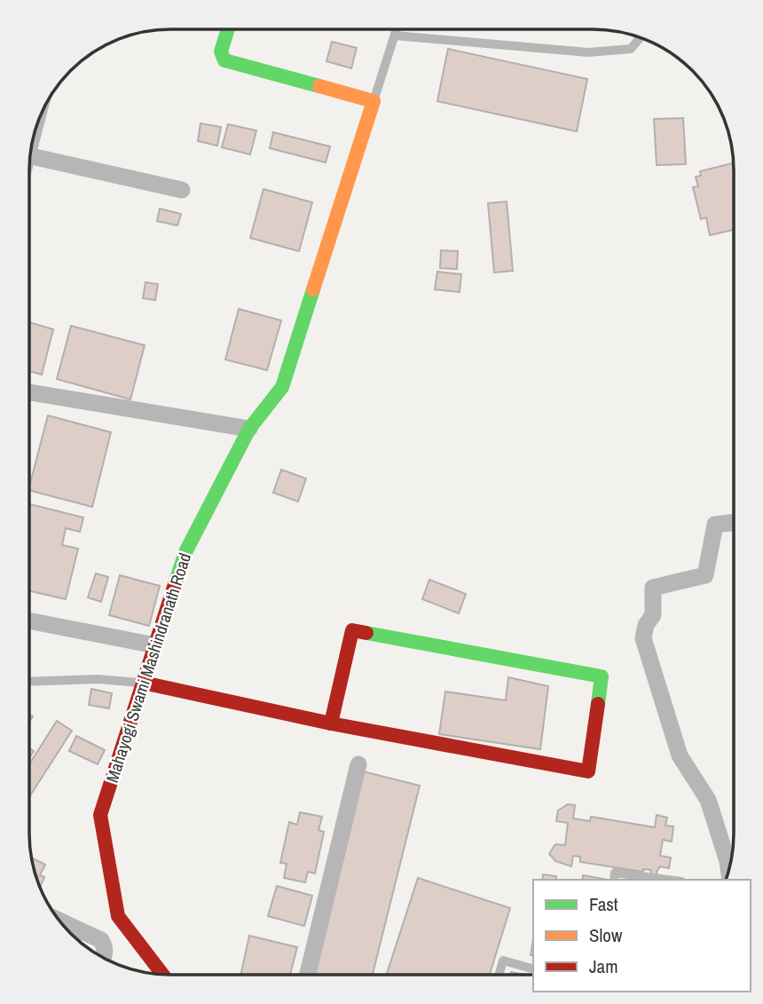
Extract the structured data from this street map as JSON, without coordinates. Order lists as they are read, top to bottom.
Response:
{
  "streets": {
    "street": ["Mahayogi Swami Mashindranath Road"]
  },
  "legend": ["Fast", "Slow", "Jam"]
}
